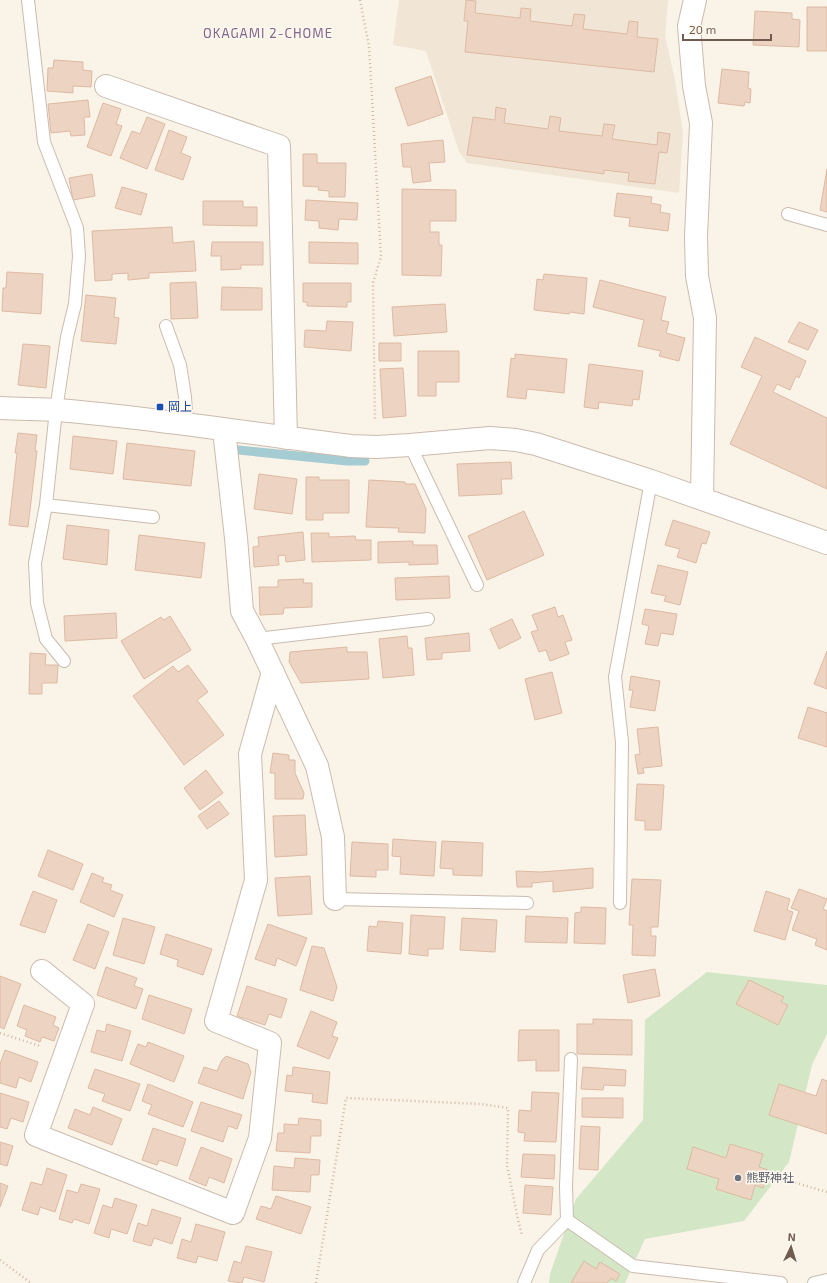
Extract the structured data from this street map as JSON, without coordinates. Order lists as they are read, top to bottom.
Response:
{
  "districts": ["OKAGAMI 2-CHOME"],
  "places": {
    "transit": ["岡上"],
    "other": ["熊野神社"]
  },
  "scale_bar": "20 m",
  "north": "top"
}
